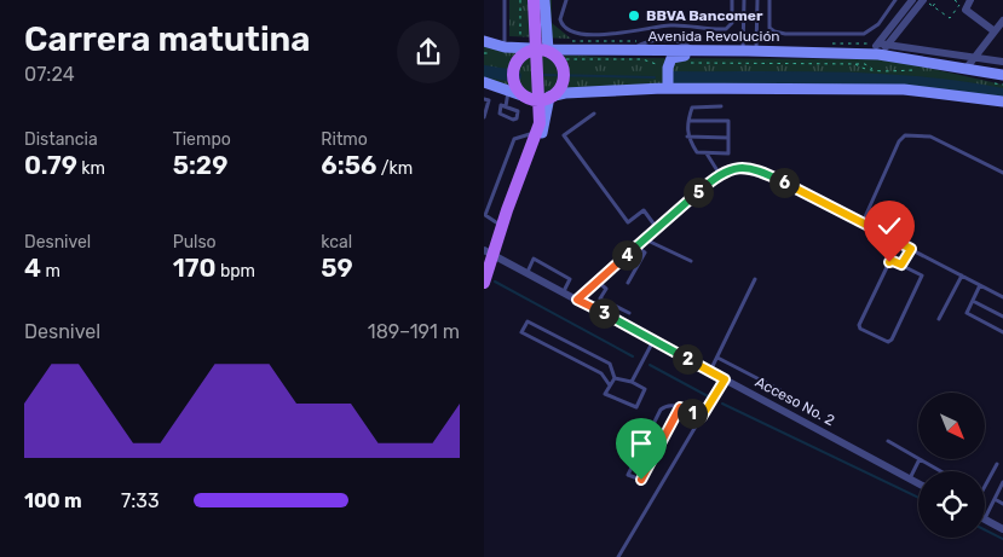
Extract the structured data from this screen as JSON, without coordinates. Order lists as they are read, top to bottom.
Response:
{
  "streets": {
    "main road": ["Avenida Revolución"],
    "street": ["Acceso No. 2"]
  },
  "places": ["BBVA Bancomer"],
  "north": "bottom right",
  "page": {
    "heading": ["Carrera matutina", "07:24"],
    "stats": [
      ["Distancia", "0.79 km"],
      ["Tiempo", "5:29"],
      ["Ritmo", "6:56 /km"],
      ["Desnivel", "4 m"],
      ["Pulso", "170 bpm"],
      ["kcal", "59"]
    ],
    "pins": [
      "6",
      "5",
      "4",
      "3",
      "2",
      "1"
    ],
    "chart": ["Desnivel", "189–191 m"],
    "list": [
      {
        "name": "100 m",
        "note": "7:33"
      }
    ]
  }
}
